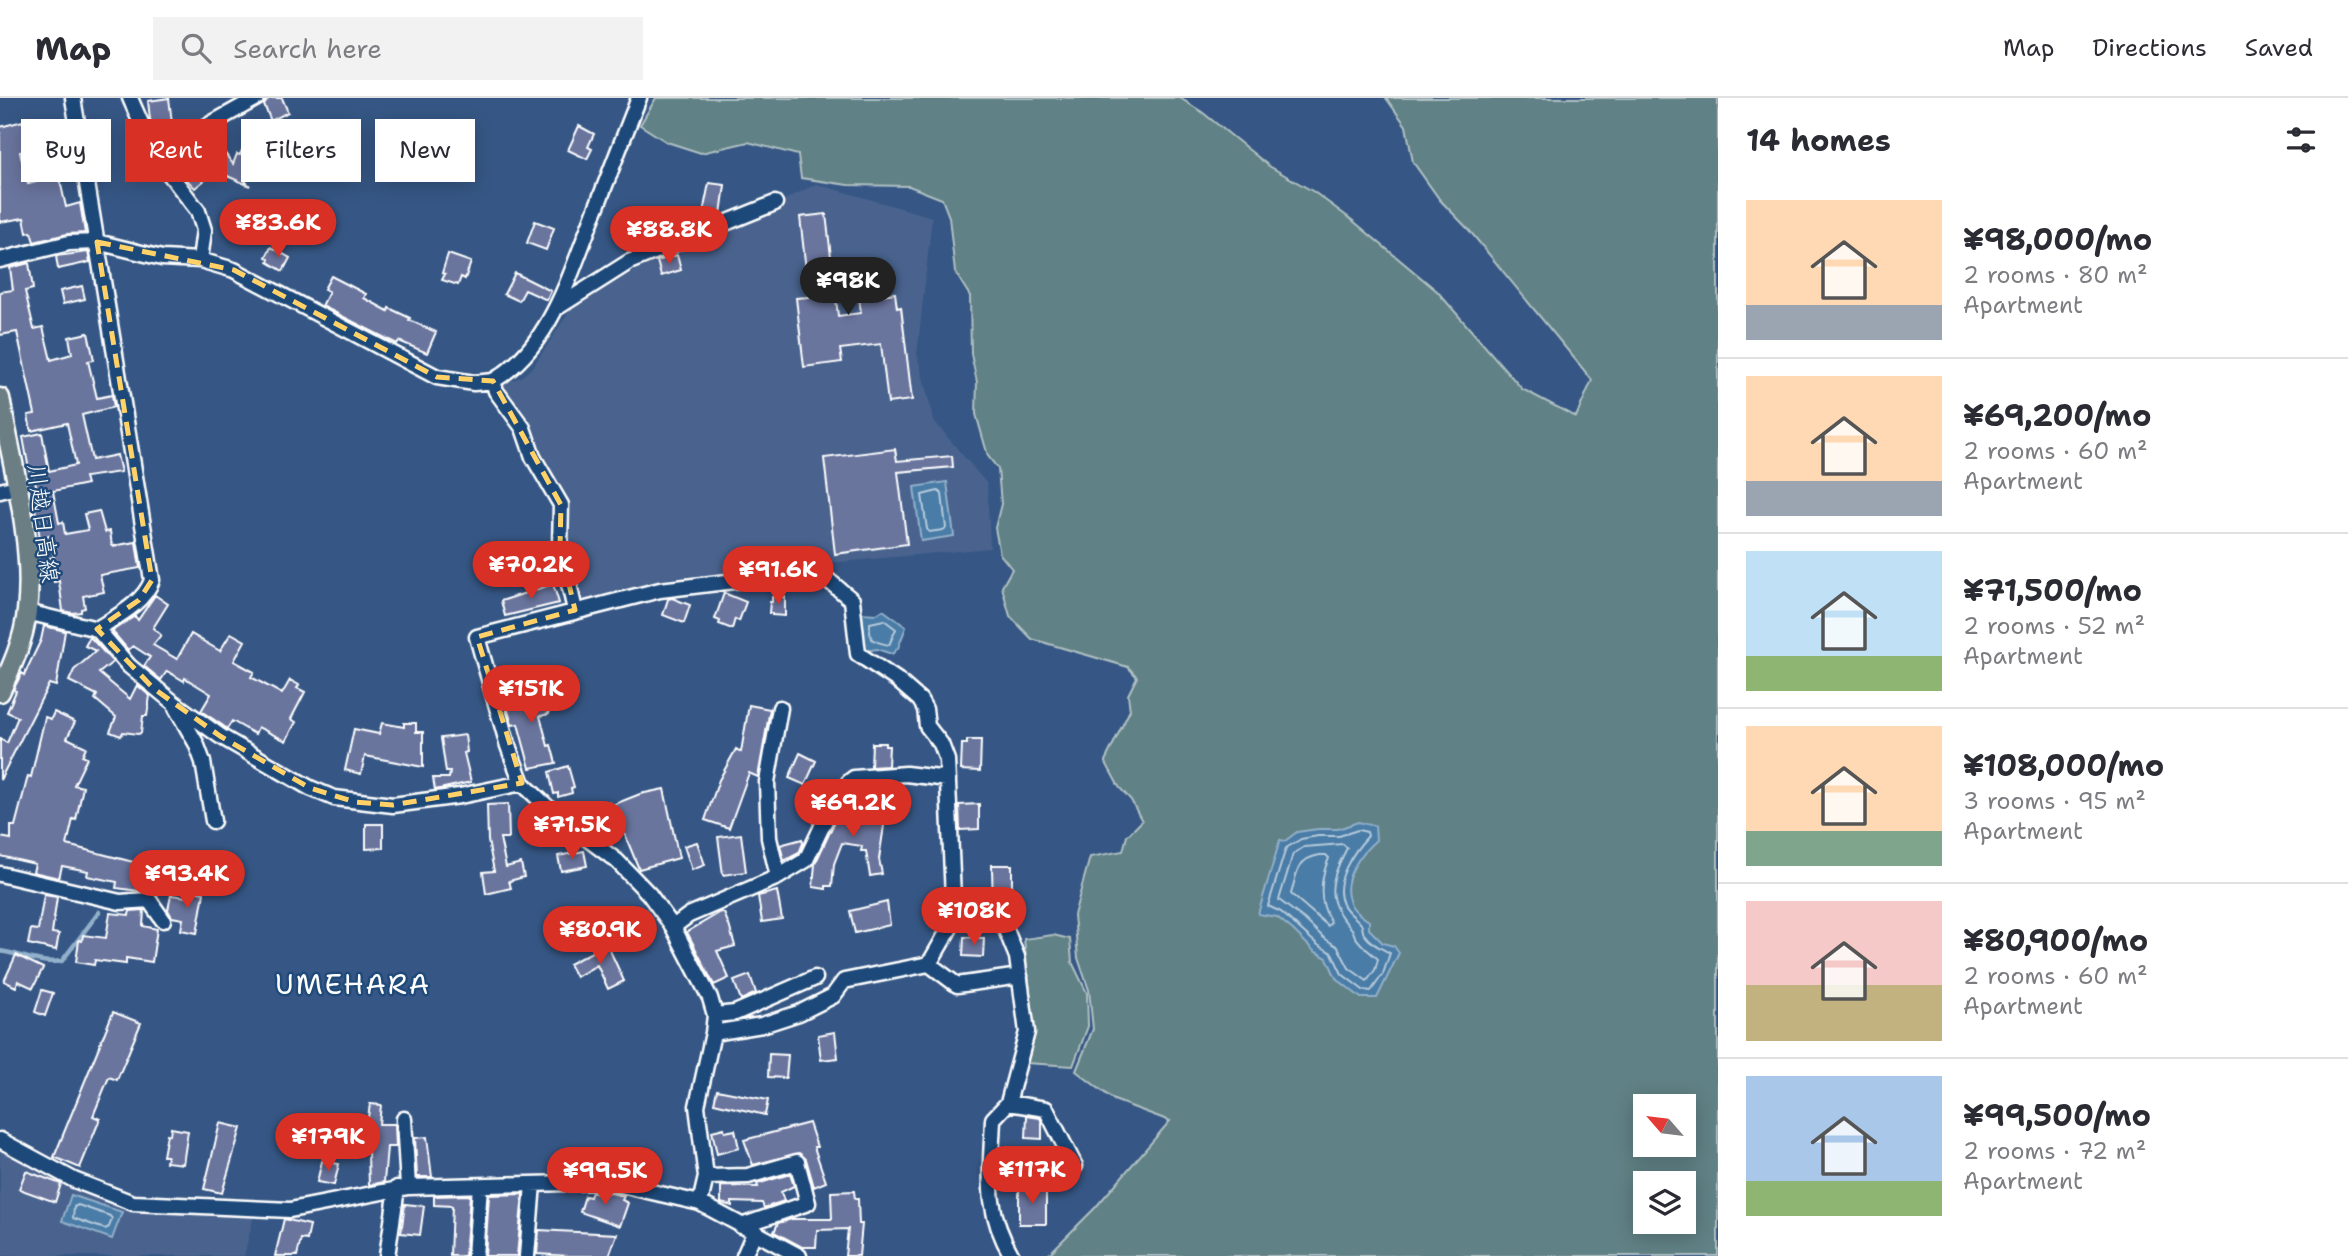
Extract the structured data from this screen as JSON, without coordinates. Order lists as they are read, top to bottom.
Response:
{
  "streets": {
    "main road": ["川越日高線"]
  },
  "districts": ["UMEHARA"],
  "north": "top left",
  "page": {
    "header": "Map",
    "search": "Search here",
    "nav": ["Map", "Directions", "Saved"],
    "heading": "14 homes",
    "chip": [
      "Buy",
      "Rent",
      "Filters",
      "New"
    ],
    "list": [
      {
        "name": "¥98,000/mo",
        "note": "2 rooms · 80 m² · Apartment"
      },
      {
        "name": "¥69,200/mo",
        "note": "2 rooms · 60 m² · Apartment"
      },
      {
        "name": "¥71,500/mo",
        "note": "2 rooms · 52 m² · Apartment"
      },
      {
        "name": "¥108,000/mo",
        "note": "3 rooms · 95 m² · Apartment"
      },
      {
        "name": "¥80,900/mo",
        "note": "2 rooms · 60 m² · Apartment"
      },
      {
        "name": "¥99,500/mo",
        "note": "2 rooms · 72 m² · Apartment"
      }
    ],
    "price": [
      "¥83.6K",
      "¥88.8K",
      "¥98K",
      "¥70.2K",
      "¥91.6K",
      "¥151K",
      "¥69.2K",
      "¥71.5K",
      "¥93.4K",
      "¥108K",
      "¥80.9K",
      "¥179K",
      "¥117K",
      "¥99.5K"
    ]
  }
}
